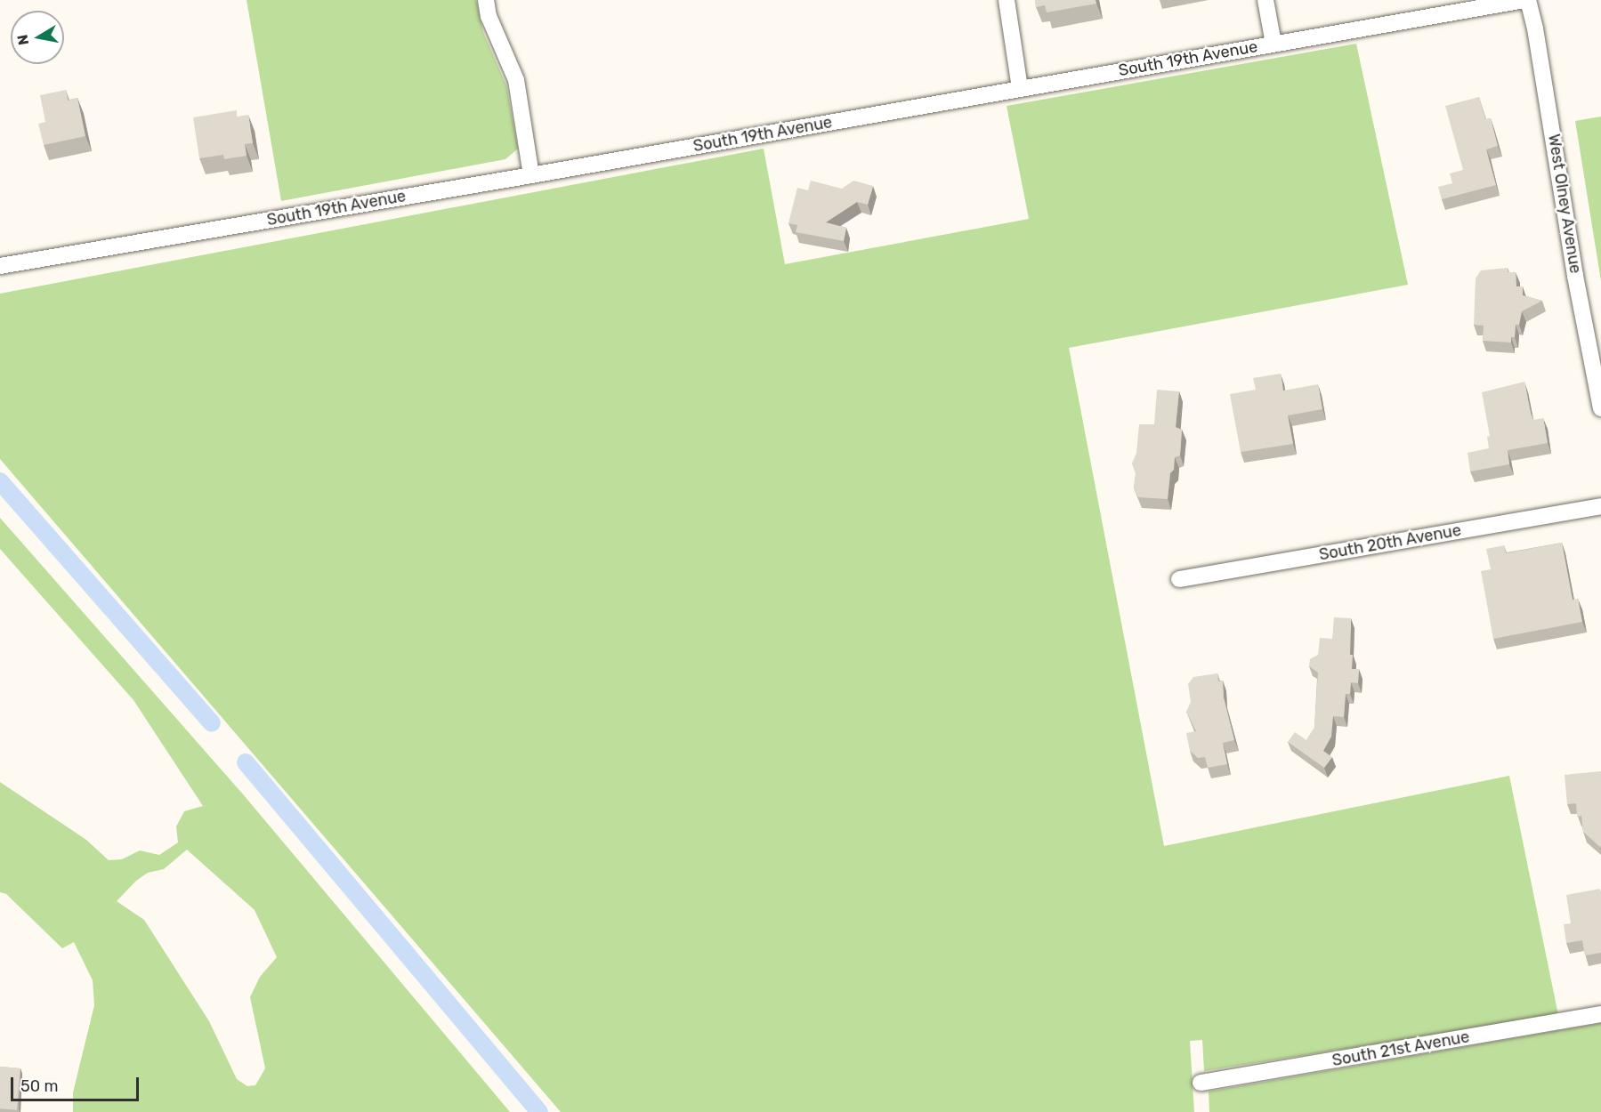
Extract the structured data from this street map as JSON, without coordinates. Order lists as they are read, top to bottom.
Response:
{
  "streets": {
    "street": [
      "South 19th Avenue",
      "West Olney Avenue",
      "South 20th Avenue",
      "South 21st Avenue"
    ]
  },
  "crossings": [
    ["South 19th Avenue", "West Olney Avenue"]
  ],
  "scale_bar": "50 m",
  "north": "left"
}
